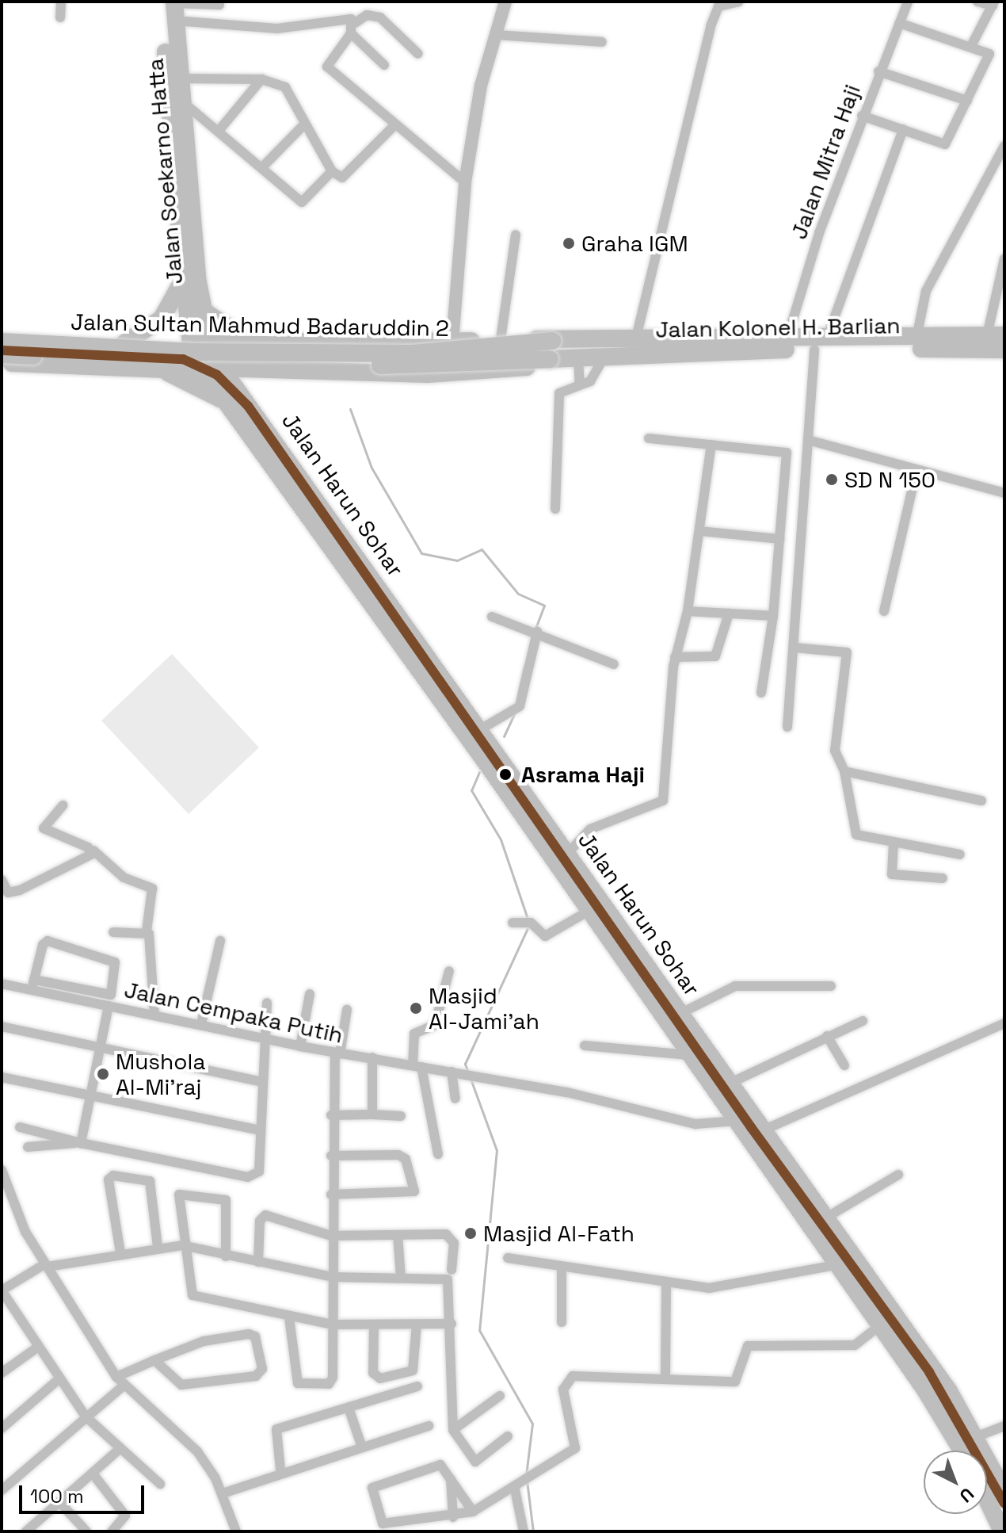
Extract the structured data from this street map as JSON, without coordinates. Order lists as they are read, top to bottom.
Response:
{
  "streets": {
    "highway": [
      "Jalan Soekarno Hatta",
      "Jalan Sultan Mahmud Badaruddin 2",
      "Jalan Kolonel H. Barlian",
      "Jalan Harun Sohar"
    ],
    "street": ["Jalan Mitra Haji", "Jalan Cempaka Putih"]
  },
  "crossings": [
    ["Jalan Mitra Haji", "Jalan Kolonel H. Barlian"],
    ["Jalan Soekarno Hatta", "Jalan Harun Sohar"],
    ["Jalan Sultan Mahmud Badaruddin 2", "Jalan Kolonel H. Barlian"],
    ["Jalan Harun Sohar", "Jalan Cempaka Putih"]
  ],
  "places": [
    "Graha IGM",
    "SD N 150",
    "Asrama Haji",
    "Masjid Al-Jami'ah",
    "Mushola Al-Mi'raj",
    "Masjid Al-Fath"
  ],
  "scale_bar": "100 m",
  "north": "bottom right"
}
